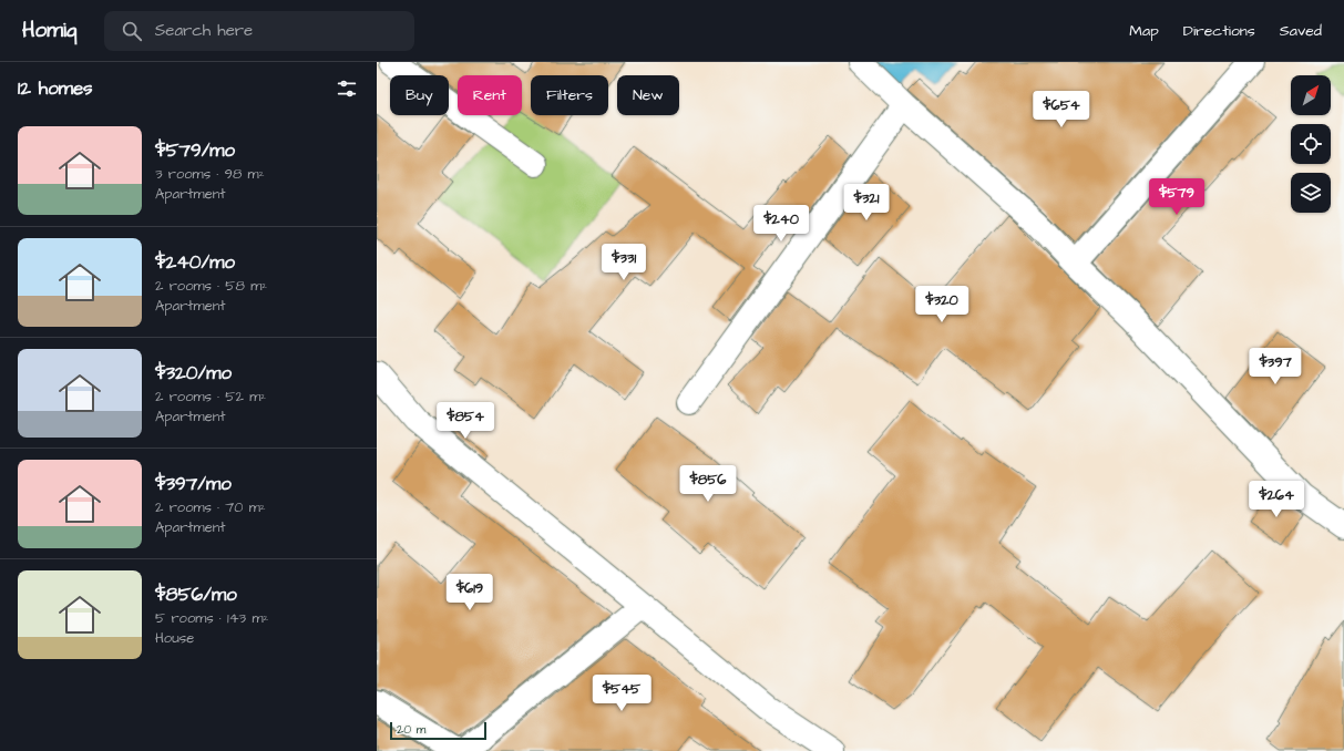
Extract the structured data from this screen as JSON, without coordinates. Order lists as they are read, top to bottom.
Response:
{
  "scale_bar": "20 m",
  "north": "top right",
  "page": {
    "header": "Homiq",
    "search": "Search here",
    "nav": ["Map", "Directions", "Saved"],
    "heading": "12 homes",
    "chip": [
      "Buy",
      "Rent",
      "Filters",
      "New"
    ],
    "price": [
      "$654",
      "$579",
      "$321",
      "$240",
      "$331",
      "$320",
      "$397",
      "$854",
      "$856",
      "$264",
      "$619",
      "$545"
    ],
    "list": [
      {
        "name": "$579/mo",
        "note": "3 rooms · 98 m² · Apartment"
      },
      {
        "name": "$240/mo",
        "note": "2 rooms · 58 m² · Apartment"
      },
      {
        "name": "$320/mo",
        "note": "2 rooms · 52 m² · Apartment"
      },
      {
        "name": "$397/mo",
        "note": "2 rooms · 70 m² · Apartment"
      },
      {
        "name": "$856/mo",
        "note": "5 rooms · 143 m² · House"
      }
    ],
    "scale": "20 m"
  }
}
